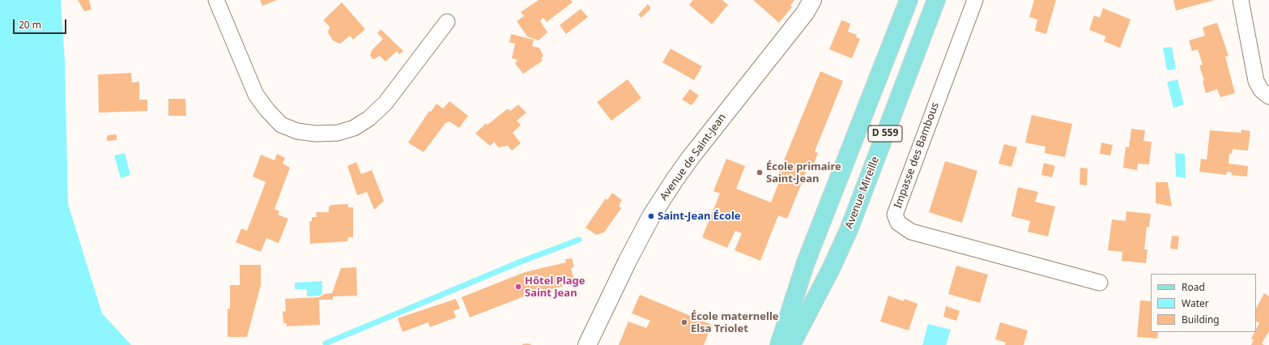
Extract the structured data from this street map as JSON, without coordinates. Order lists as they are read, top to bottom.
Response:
{
  "streets": {
    "main road": ["D 559", "Avenue Mireille"],
    "street": ["Impasse des Bambous", "Avenue de Saint-Jean"]
  },
  "places": [
    "École primaire Saint-Jean",
    "Saint-Jean École",
    "Hôtel Plage Saint Jean",
    "École maternelle Elsa Triolet"
  ],
  "legend": ["Road", "Water", "Building"],
  "scale_bar": "20 m"
}
